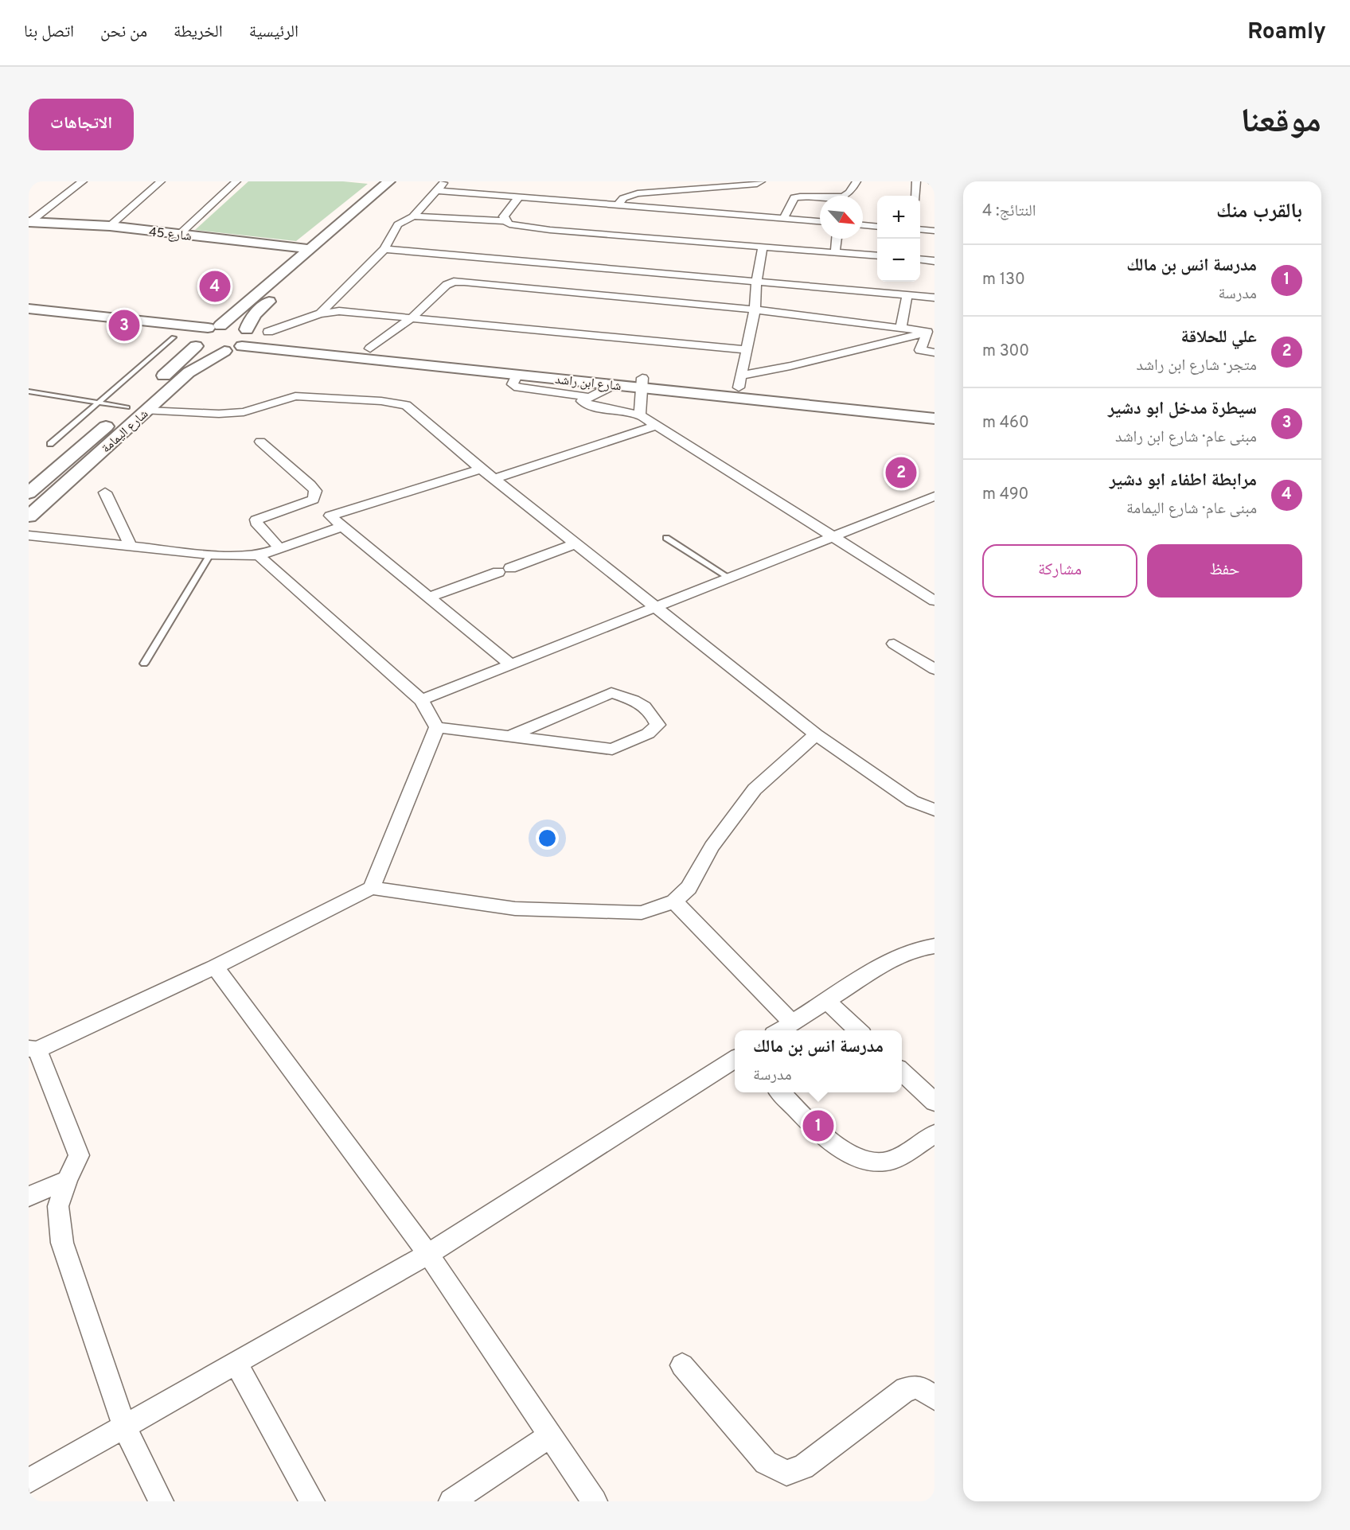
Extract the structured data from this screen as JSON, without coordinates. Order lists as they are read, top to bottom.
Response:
{
  "streets": {
    "main road": ["شارع 45", "شارع ابن راشد", "شارع اليمامة"]
  },
  "north": "bottom right",
  "page": {
    "header": "Roamly",
    "nav": [
      "الرئيسية",
      "الخريطة",
      "من نحن",
      "اتصل بنا"
    ],
    "title": "موقعنا",
    "buttons": [
      "الاتجاهات",
      ["حفظ", "مشاركة"]
    ],
    "heading": ["بالقرب منك", "النتائج: 4"],
    "map_buttons": ["+", "−"],
    "list": [
      {
        "mark": "1",
        "name": "مدرسة انس بن مالك",
        "note": "مدرسة",
        "value": "130 m"
      },
      {
        "mark": "2",
        "name": "علي للحلاقة",
        "note": "متجر · شارع ابن راشد",
        "value": "300 m"
      },
      {
        "mark": "3",
        "name": "سيطرة مدخل ابو دشير",
        "note": "مبنى عام · شارع ابن راشد",
        "value": "460 m"
      },
      {
        "mark": "4",
        "name": "مرابطة اطفاء ابو دشير",
        "note": "مبنى عام · شارع اليمامة",
        "value": "490 m"
      }
    ],
    "pins": [
      "4",
      "3",
      "2",
      "1"
    ],
    "popup": ["مدرسة انس بن مالك", "مدرسة"]
  }
}
